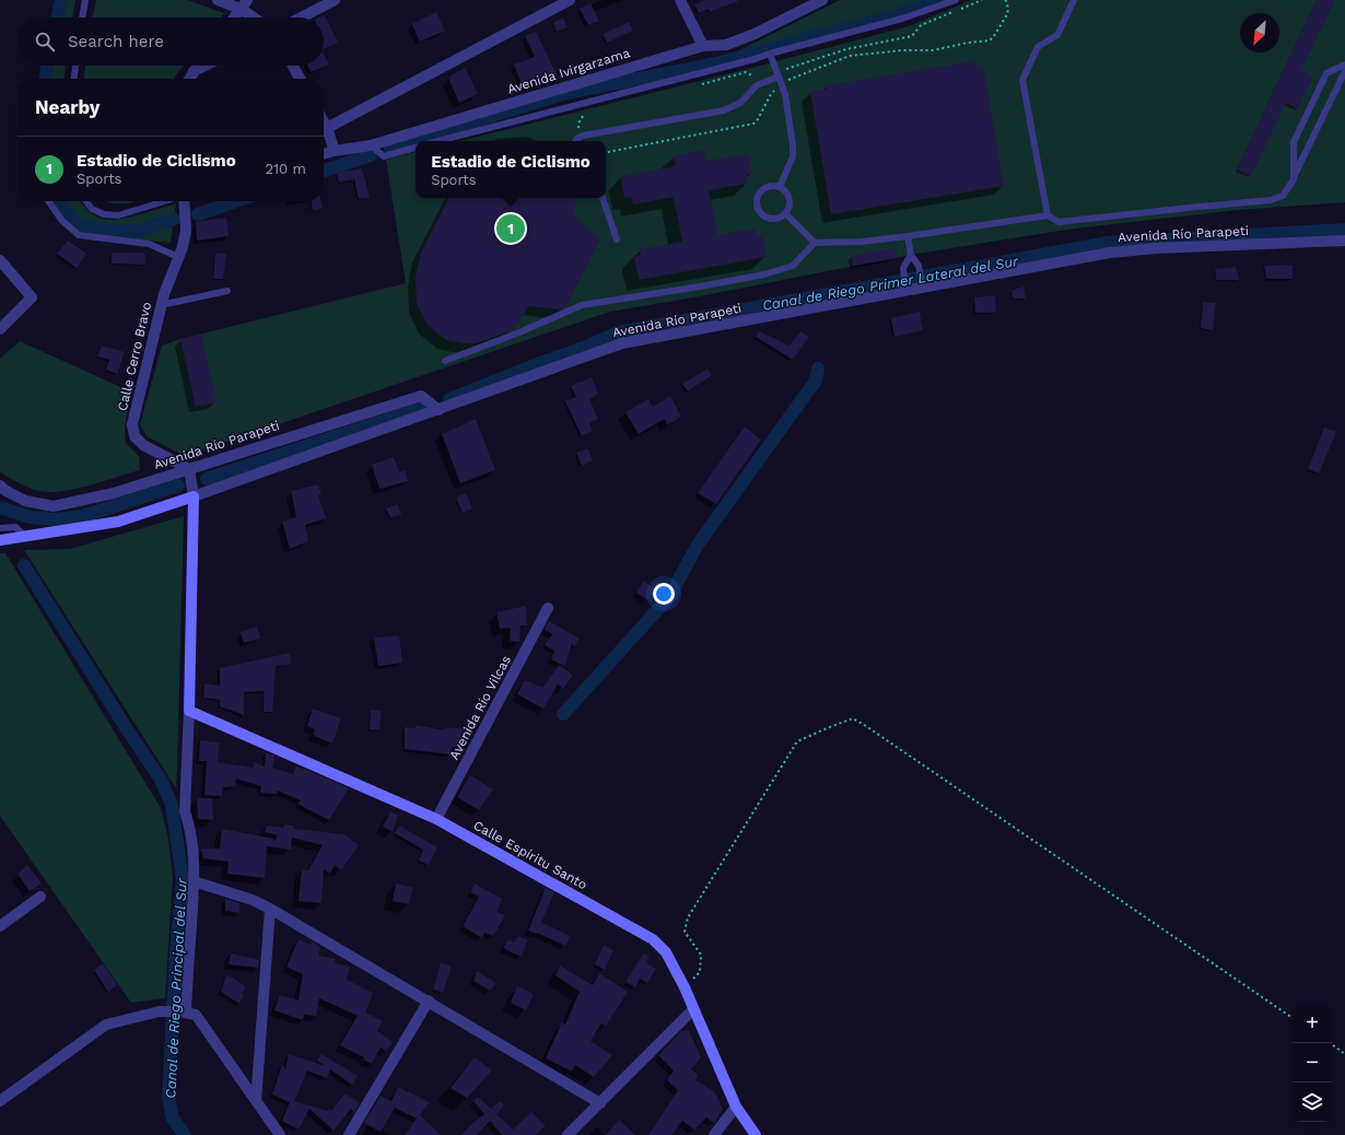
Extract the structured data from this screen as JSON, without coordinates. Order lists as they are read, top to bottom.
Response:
{
  "streets": {
    "main road": ["Avenida Río Parapeti", "Calle Espíritu Santo"],
    "street": ["Avenida Ivirgarzama", "Calle Cerro Bravo", "Avenida Río Vilcas"]
  },
  "crossings": [
    ["Avenida Río Parapeti", "Calle Cerro Bravo"],
    ["Avenida Río Vilcas", "Calle Espíritu Santo"]
  ],
  "water": ["Canal de Riego Primer Lateral del Sur", "Canal de Riego Principal del Sur"],
  "north": "bottom left",
  "page": {
    "search": "Search here",
    "heading": "Nearby",
    "list": [
      {
        "mark": "1",
        "name": "Estadio de Ciclismo",
        "note": "Sports",
        "value": "210 m"
      }
    ],
    "popup": ["Estadio de Ciclismo", "Sports"],
    "pins": "1",
    "map_buttons": ["+", "−"]
  }
}
